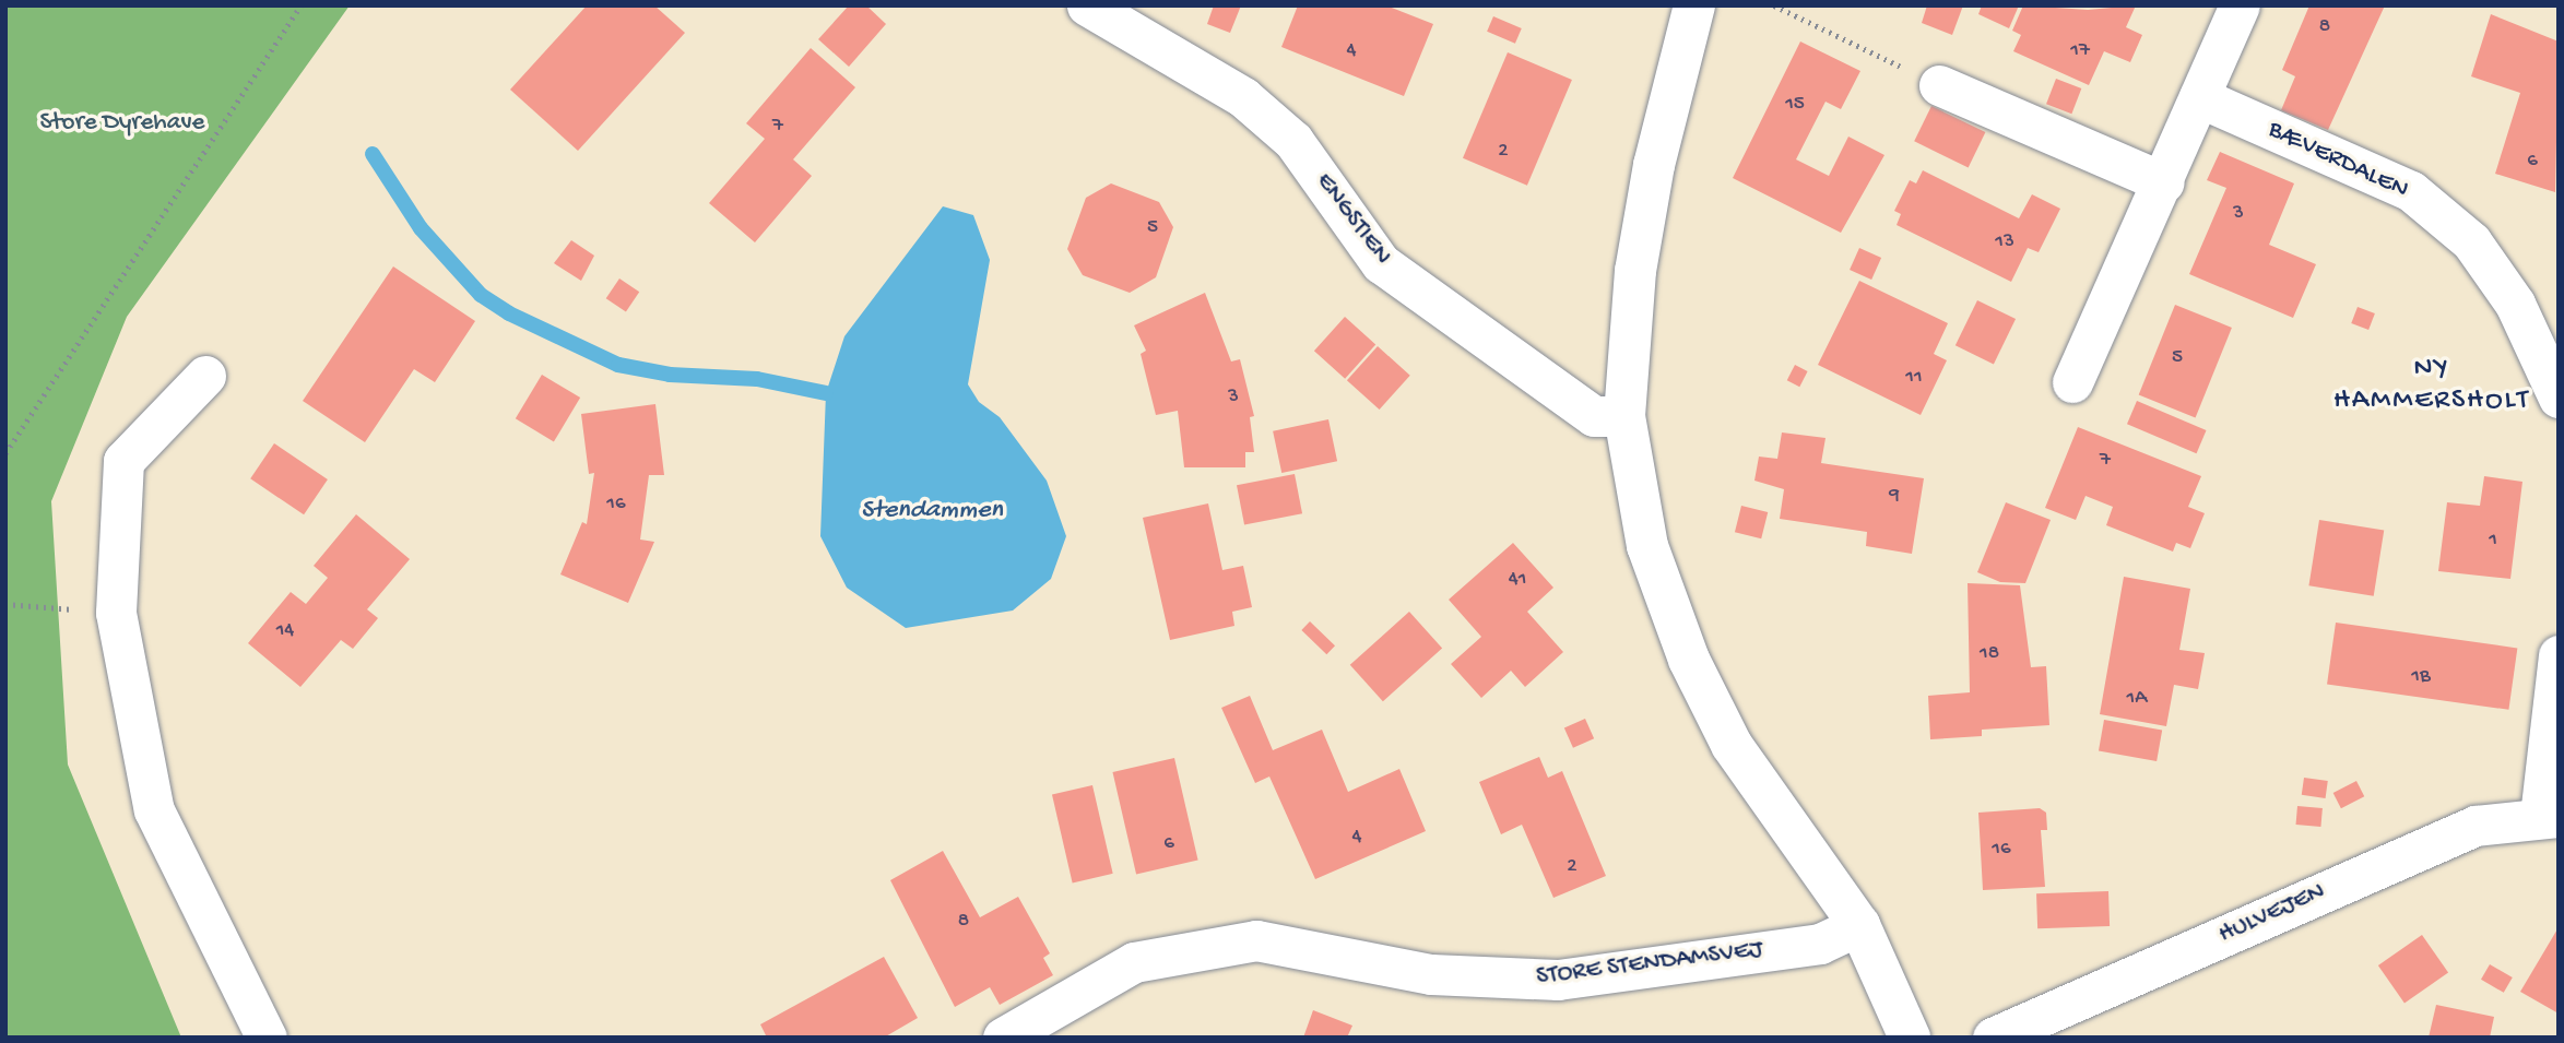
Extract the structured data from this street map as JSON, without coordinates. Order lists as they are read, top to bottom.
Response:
{
  "streets": {
    "street": [
      "BÆVERDALEN",
      "ENGSTIEN",
      "HULVEJEN",
      "STORE STENDAMSVEJ"
    ]
  },
  "districts": ["NY HAMMERSHOLT"],
  "water": ["Stendammen"],
  "parks": ["Store Dyrehave"],
  "house_numbers": [
    "8",
    "4",
    "17",
    "15",
    "7",
    "2",
    "6",
    "3",
    "5",
    "13",
    "5",
    "11",
    "3",
    "7",
    "9",
    "16",
    "1",
    "41",
    "14",
    "18",
    "1B",
    "1A",
    "4",
    "6",
    "16",
    "2",
    "8"
  ]
}
